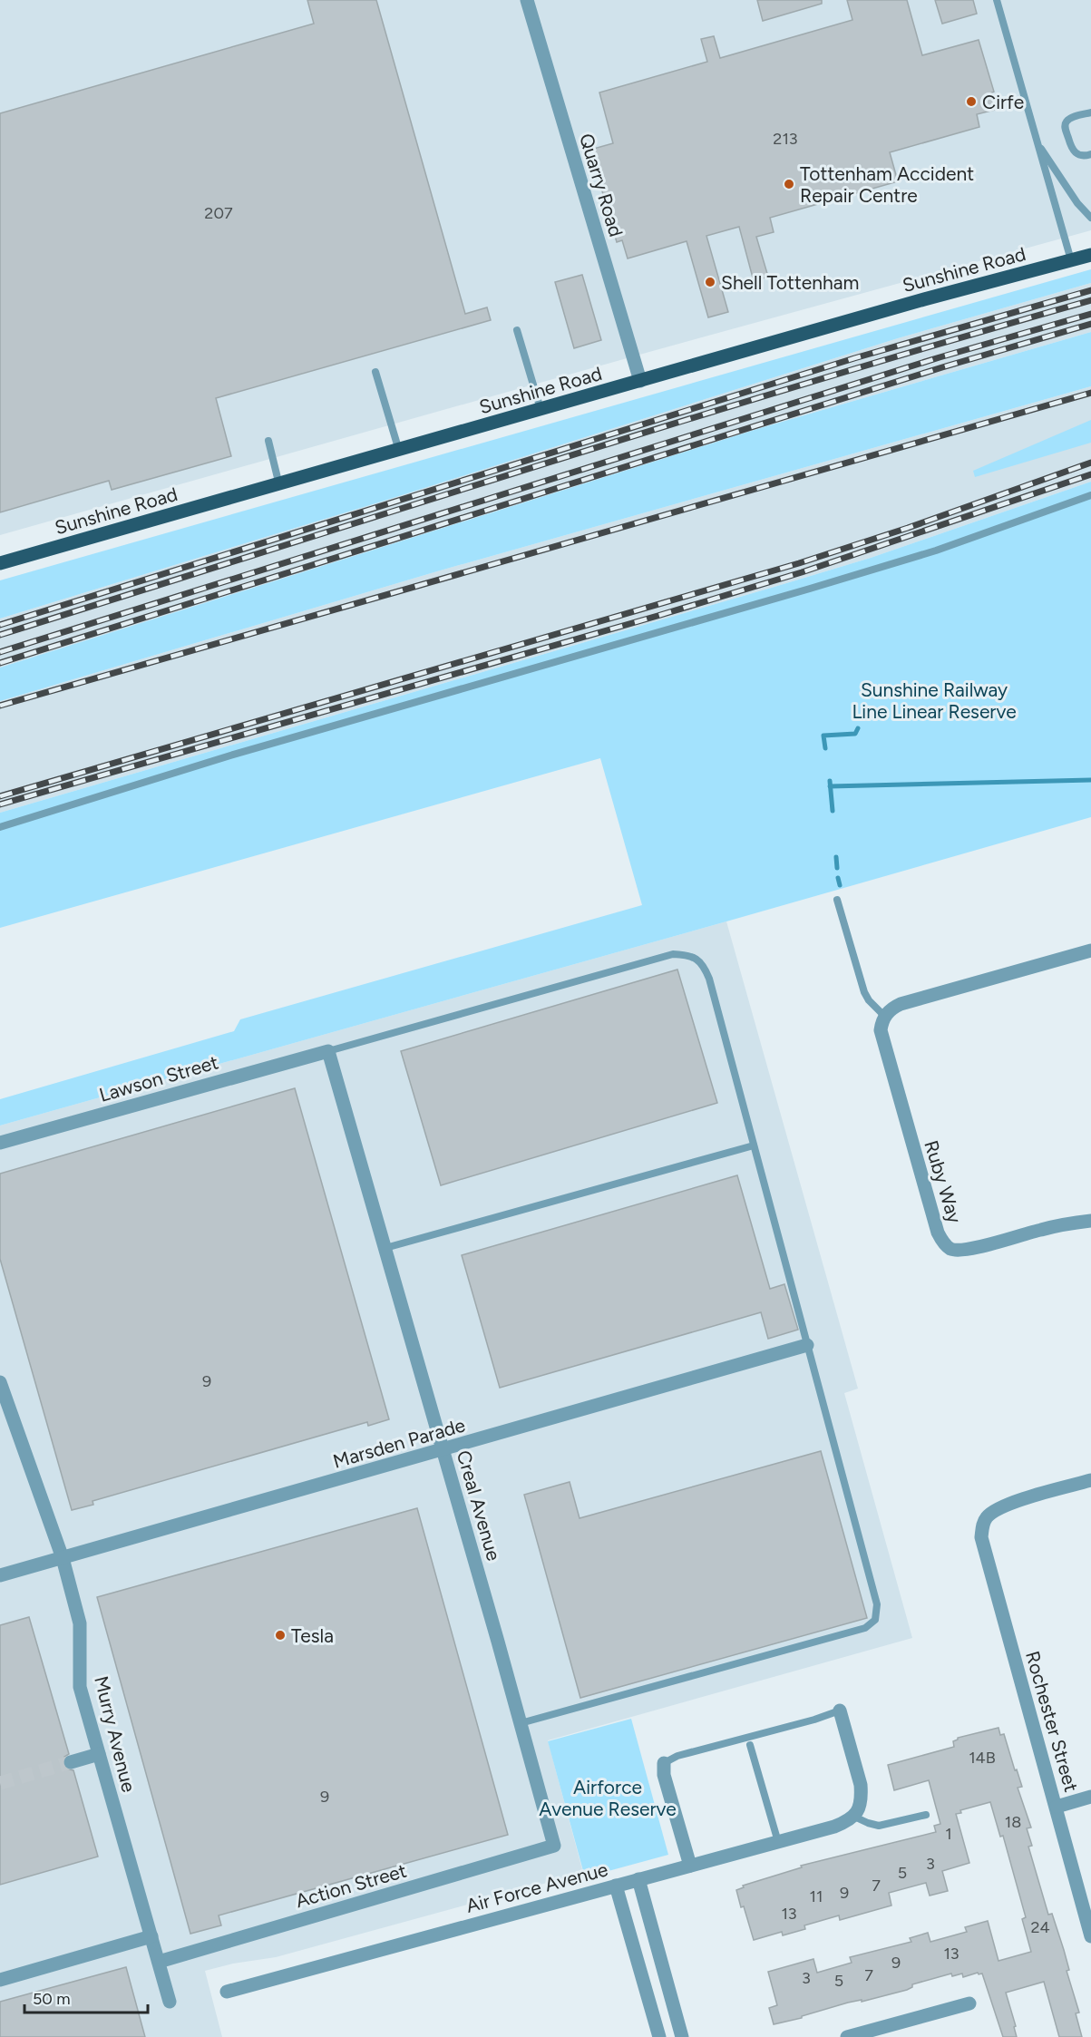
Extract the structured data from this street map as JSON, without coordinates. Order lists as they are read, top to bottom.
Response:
{
  "streets": {
    "main road": ["Sunshine Road"],
    "street": [
      "Quarry Road",
      "Lawson Street",
      "Ruby Way",
      "Marsden Parade",
      "Creal Avenue",
      "Rochester Street",
      "Murry Avenue",
      "Action Street",
      "Air Force Avenue"
    ]
  },
  "crossings": [
    ["Quarry Road", "Sunshine Road"],
    ["Lawson Street", "Creal Avenue"],
    ["Marsden Parade", "Creal Avenue"],
    ["Marsden Parade", "Murry Avenue"],
    ["Creal Avenue", "Action Street"],
    ["Murry Avenue", "Action Street"]
  ],
  "parks": ["Sunshine Railway Line Linear Reserve", "Airforce Avenue Reserve"],
  "places": [
    "Cirfe",
    "Tottenham Accident Repair Centre",
    "Shell Tottenham",
    "Tesla"
  ],
  "house_numbers": [
    "213",
    "207",
    "9",
    "14B",
    "9",
    "18",
    "1",
    "3",
    "5",
    "7",
    "9",
    "11",
    "13",
    "24",
    "13",
    "9",
    "7",
    "3",
    "5"
  ],
  "scale_bar": "50 m"
}
